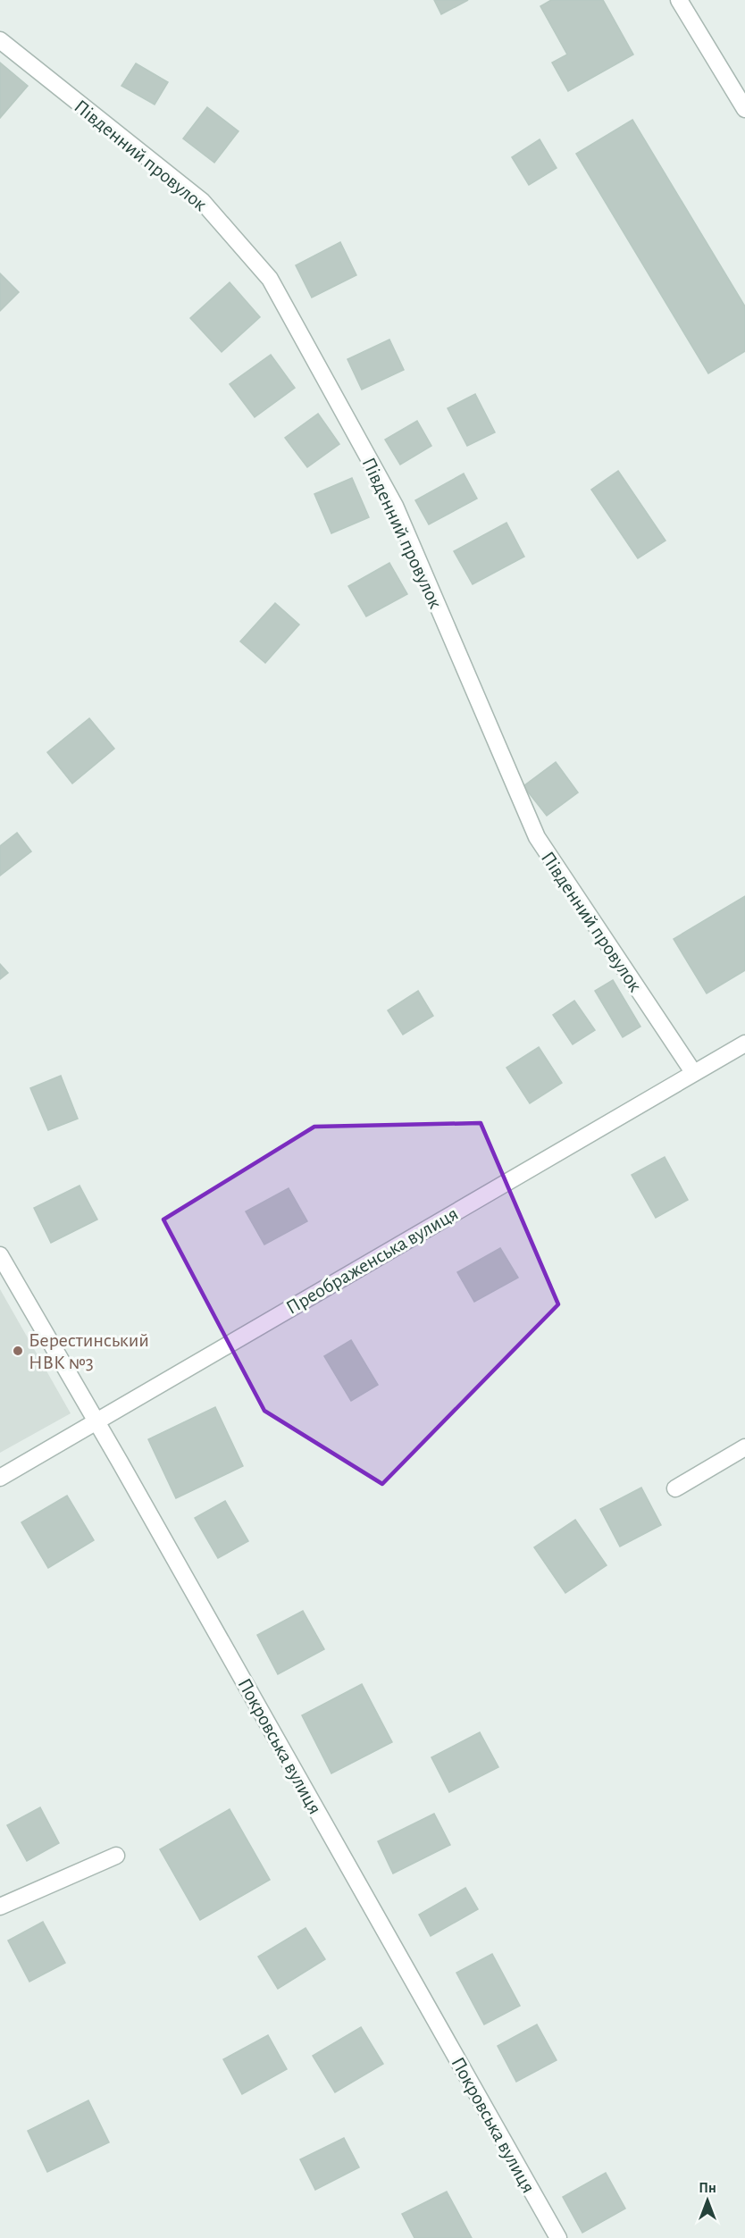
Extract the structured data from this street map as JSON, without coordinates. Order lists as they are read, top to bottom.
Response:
{
  "streets": {
    "street": ["Південний провулок", "Преображенська вулиця", "Покровська вулиця"]
  },
  "crossings": [
    ["Південний провулок", "Преображенська вулиця"],
    ["Преображенська вулиця", "Покровська вулиця"]
  ],
  "places": ["Берестинський НВК №3"],
  "north": "top"
}
